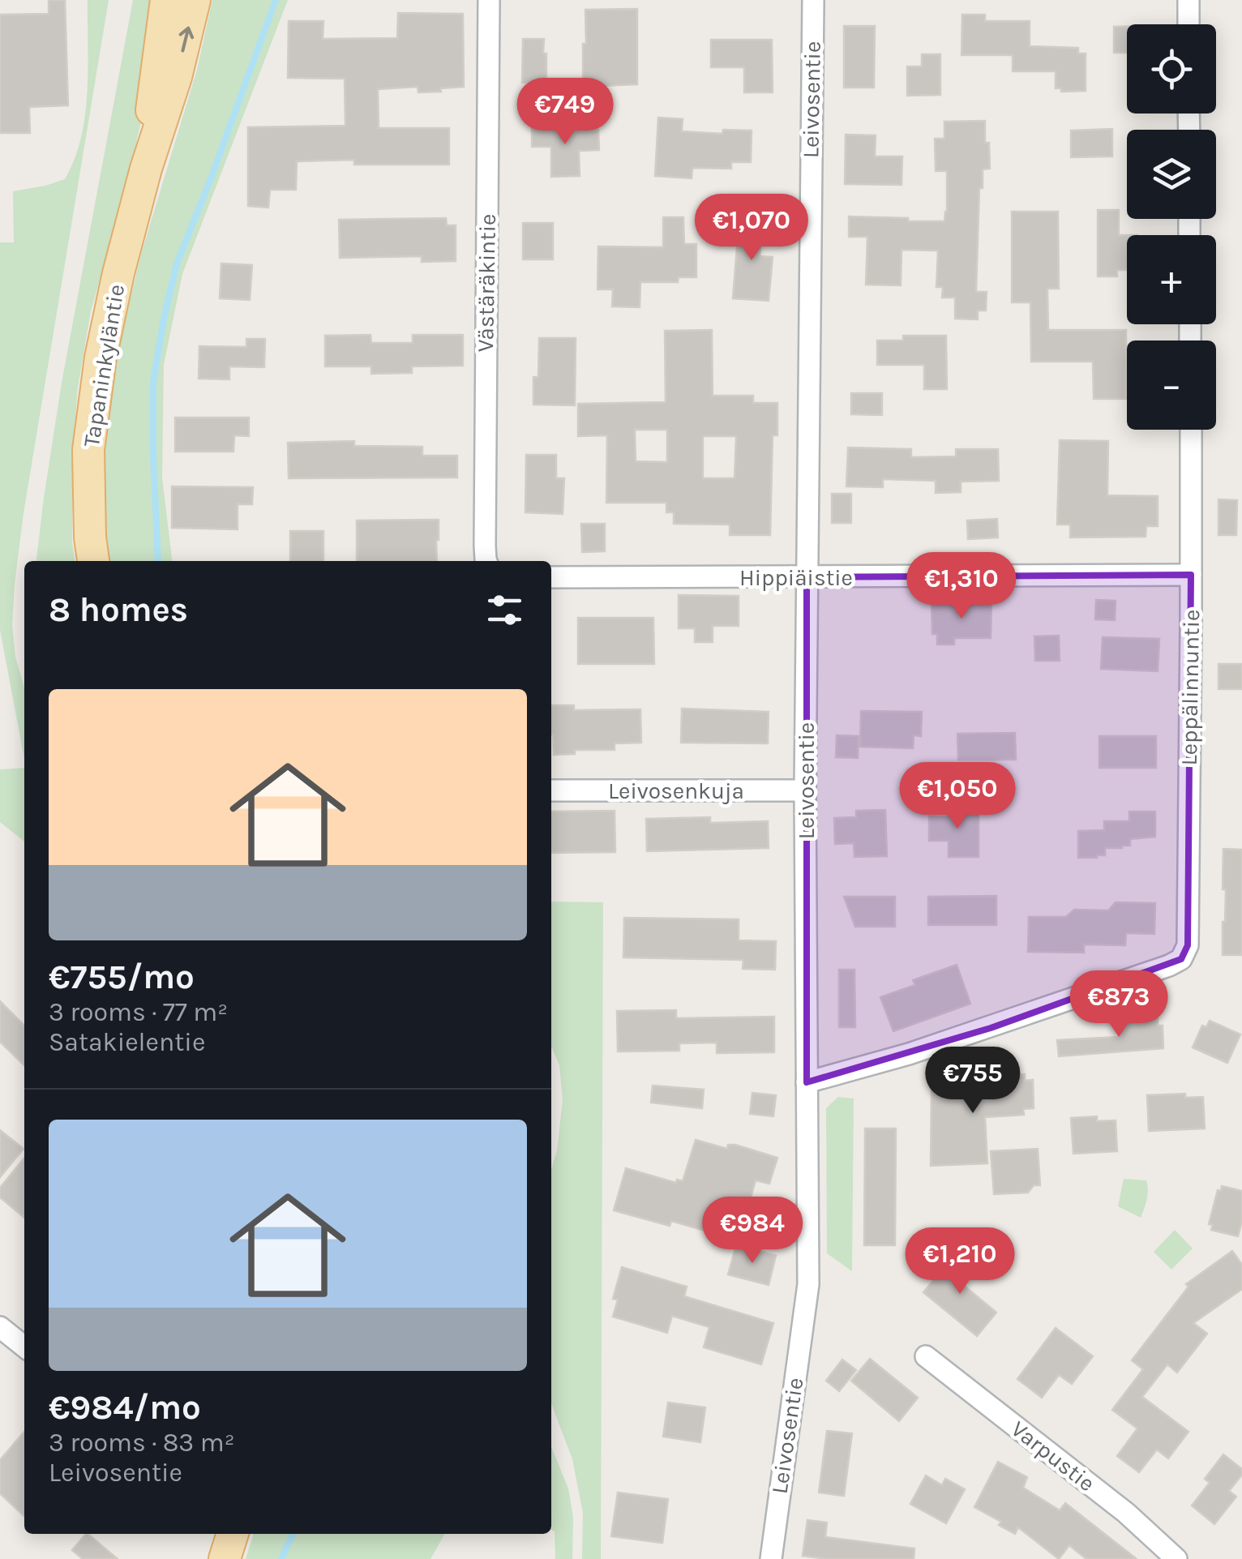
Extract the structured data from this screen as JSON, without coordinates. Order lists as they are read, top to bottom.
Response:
{
  "streets": {
    "main road": ["Tapaninkyläntie"],
    "street": [
      "Leivosentie",
      "Västäräkintie",
      "Hippiäistie",
      "Leppälinnuntie",
      "Leivosenkuja",
      "Varpustie"
    ]
  },
  "crossings": [
    ["Leivosentie", "Hippiäistie"],
    ["Leivosentie", "Leppälinnuntie"],
    ["Leivosentie", "Leivosenkuja"],
    ["Hippiäistie", "Leppälinnuntie"]
  ],
  "page": {
    "map_buttons": ["+", "−"],
    "price": [
      "€749",
      "€1,070",
      "€1,310",
      "€1,050",
      "€873",
      "€755",
      "€984",
      "€1,210"
    ],
    "heading": "8 homes",
    "list": [
      {
        "name": "€755/mo",
        "note": "3 rooms · 77 m² · Satakielentie"
      },
      {
        "name": "€984/mo",
        "note": "3 rooms · 83 m² · Leivosentie"
      }
    ]
  }
}
